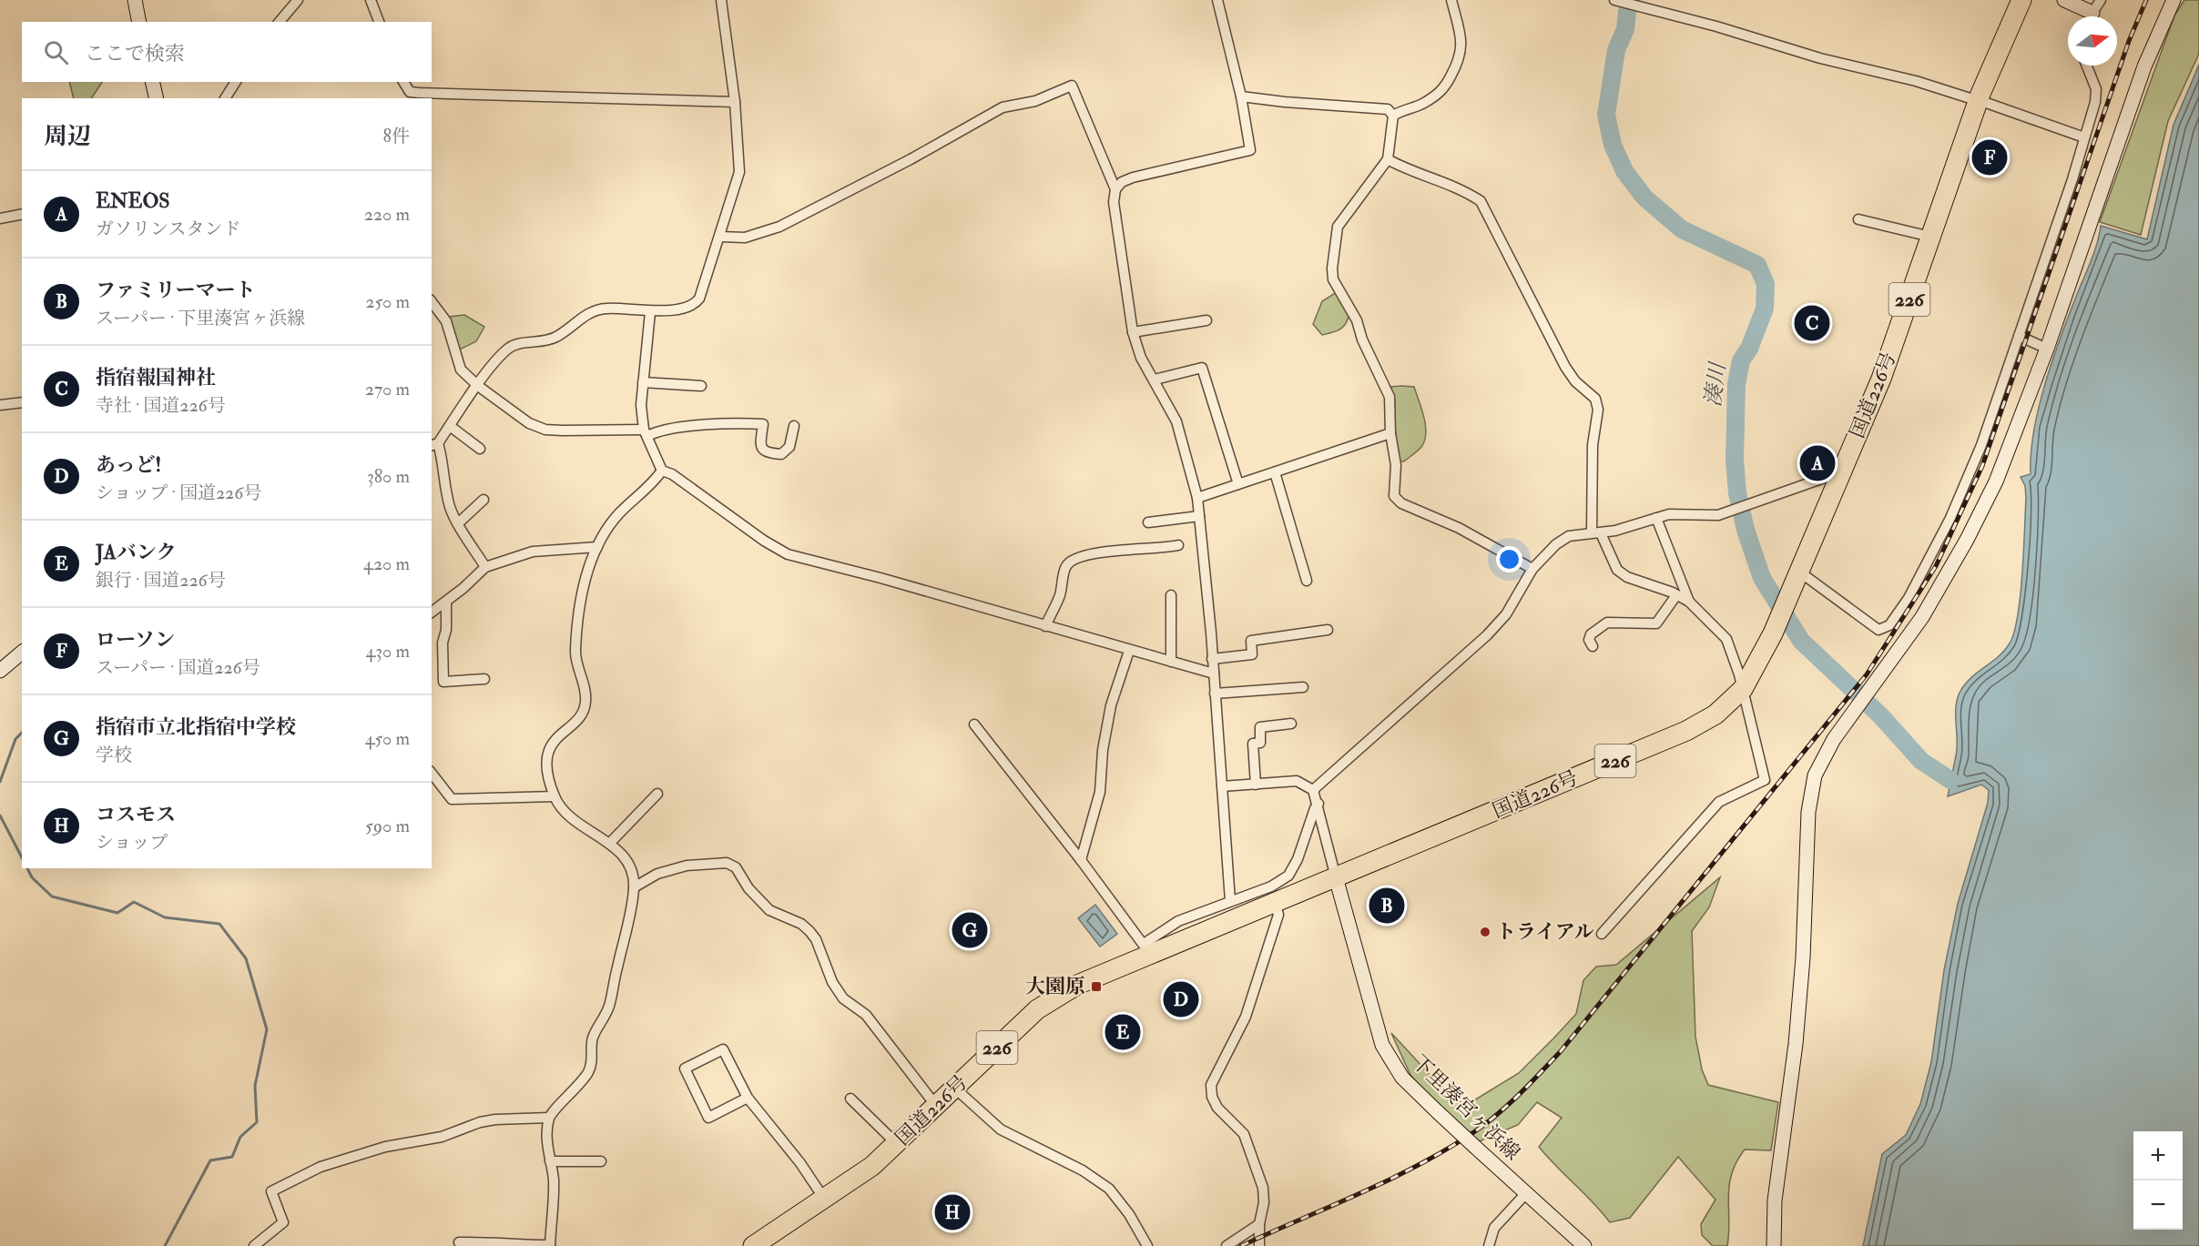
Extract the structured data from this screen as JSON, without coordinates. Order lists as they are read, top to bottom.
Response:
{
  "streets": {
    "highway": ["226", "国道226号"],
    "street": ["下里湊宮ヶ浜線"]
  },
  "crossings": [
    ["国道226号", "下里湊宮ヶ浜線"]
  ],
  "water": ["湊川"],
  "places": {
    "other": ["トライアル"],
    "transit": ["大園原"]
  },
  "north": "right",
  "page": {
    "search": "ここで検索",
    "heading": ["周辺", "8件"],
    "pins": [
      "F",
      "C",
      "A",
      "B",
      "G",
      "D",
      "E",
      "H"
    ],
    "list": [
      {
        "mark": "A",
        "name": "ENEOS",
        "note": "ガソリンスタンド",
        "value": "220 m"
      },
      {
        "mark": "B",
        "name": "ファミリーマート",
        "note": "スーパー · 下里湊宮ヶ浜線",
        "value": "250 m"
      },
      {
        "mark": "C",
        "name": "指宿報国神社",
        "note": "寺社 · 国道226号",
        "value": "270 m"
      },
      {
        "mark": "D",
        "name": "あっど!",
        "note": "ショップ · 国道226号",
        "value": "380 m"
      },
      {
        "mark": "E",
        "name": "JAバンク",
        "note": "銀行 · 国道226号",
        "value": "420 m"
      },
      {
        "mark": "F",
        "name": "ローソン",
        "note": "スーパー · 国道226号",
        "value": "430 m"
      },
      {
        "mark": "G",
        "name": "指宿市立北指宿中学校",
        "note": "学校",
        "value": "450 m"
      },
      {
        "mark": "H",
        "name": "コスモス",
        "note": "ショップ",
        "value": "590 m"
      }
    ],
    "map_buttons": ["+", "−"]
  }
}
